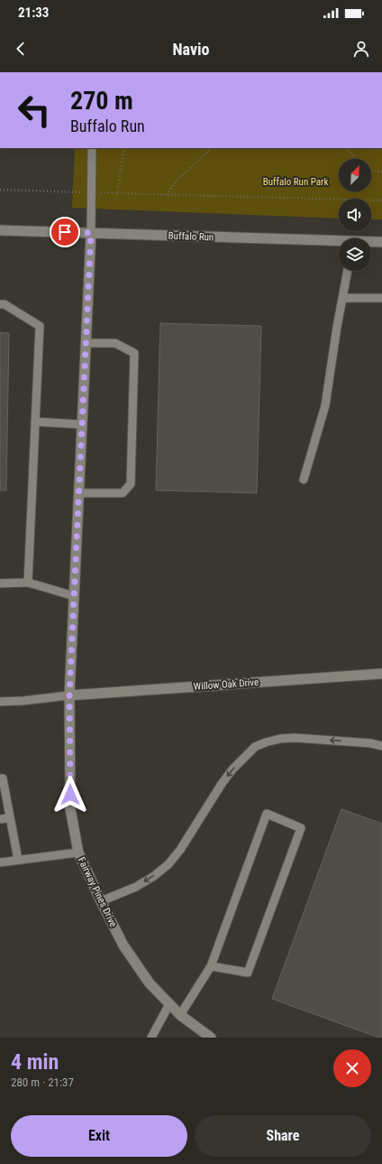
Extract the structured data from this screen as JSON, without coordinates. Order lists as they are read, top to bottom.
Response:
{
  "streets": {
    "street": ["Buffalo Run", "Willow Oak Drive", "Fairway Pines Drive"]
  },
  "crossings": [
    ["Buffalo Run", "Fairway Pines Drive"],
    ["Willow Oak Drive", "Fairway Pines Drive"]
  ],
  "parks": ["Buffalo Run Park"],
  "north": "top right",
  "page": {
    "status": "21:33",
    "header": "Navio",
    "turn": ["270 m", "Buffalo Run"],
    "heading": ["4 min", "280 m · 21:37"],
    "buttons": ["Exit", "Share"]
  }
}
